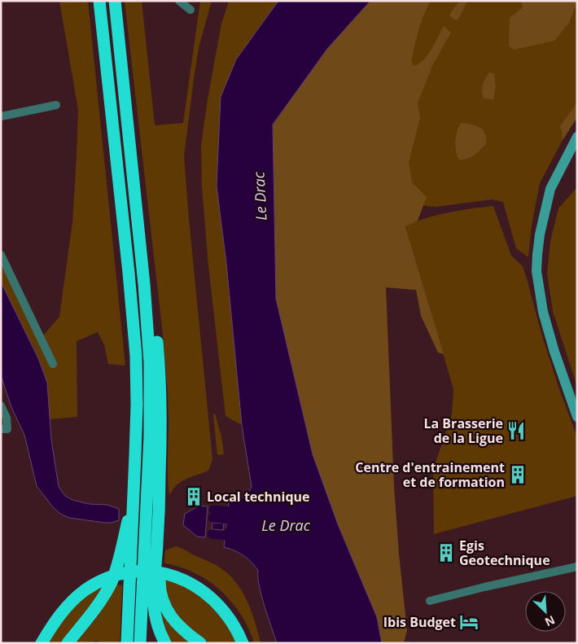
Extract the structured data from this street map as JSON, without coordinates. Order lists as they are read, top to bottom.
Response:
{
  "water": ["Le Drac"],
  "places": {
    "restaurant": ["La Brasserie de la Ligue"],
    "building": ["Centre d'entrainement et de formation", "Local technique", "Egis Geotechnique"],
    "hotel": ["Ibis Budget"]
  },
  "north": "bottom right"
}
